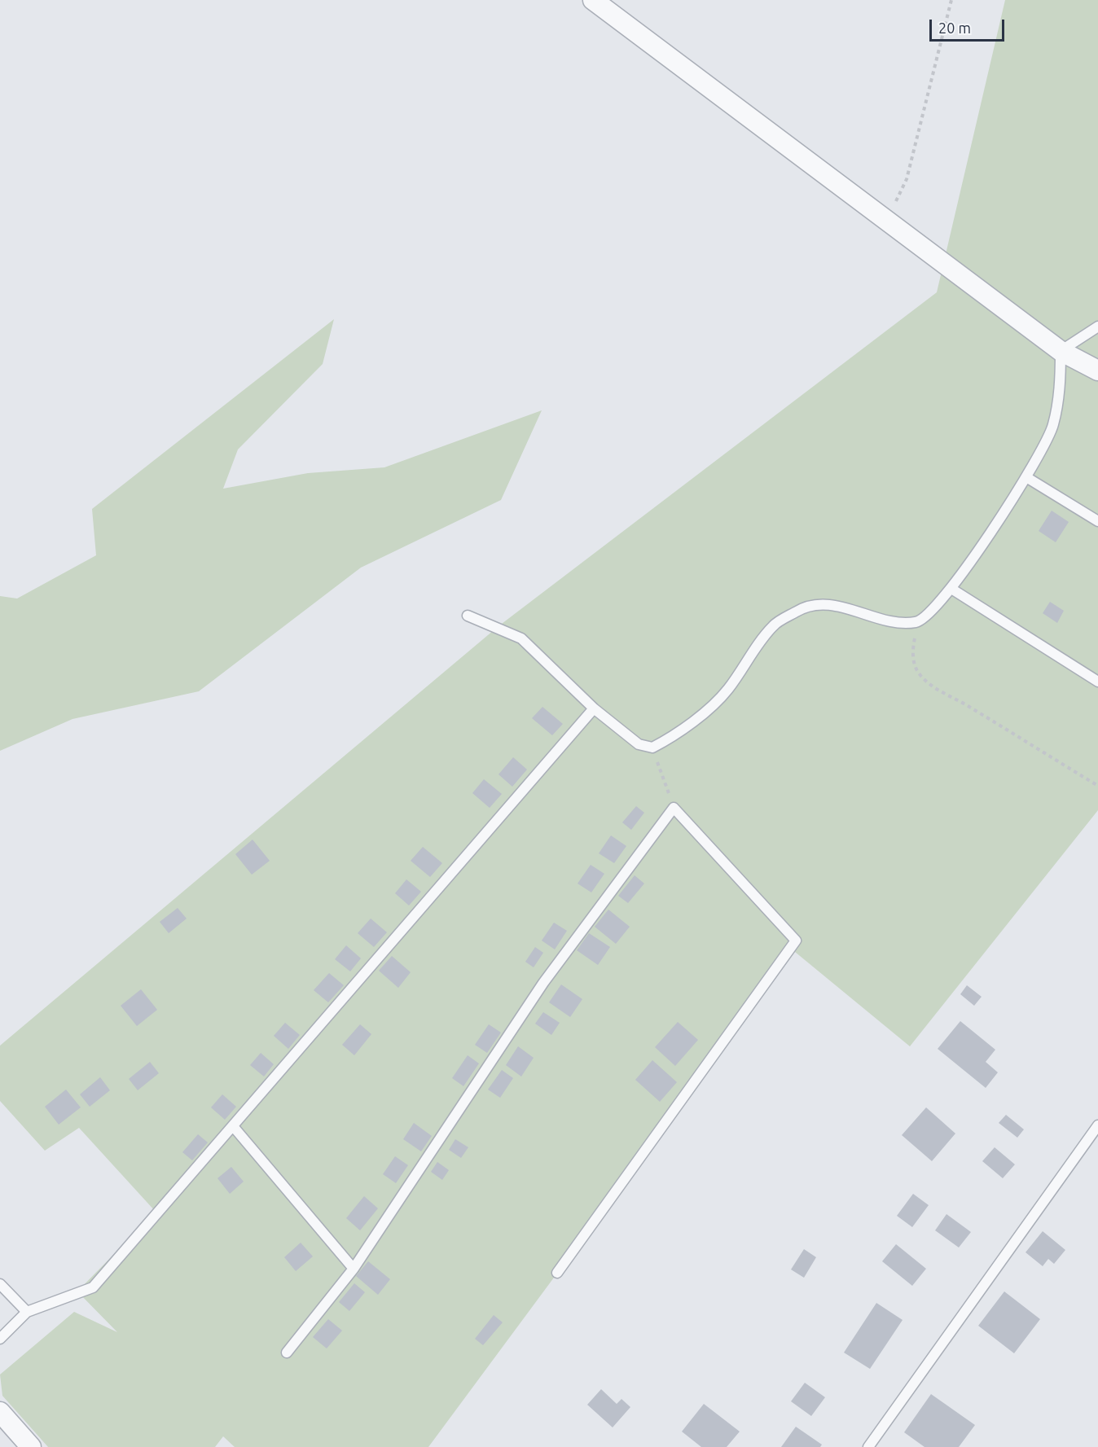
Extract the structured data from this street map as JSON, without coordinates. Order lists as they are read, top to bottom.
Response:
{
  "scale_bar": "20 m"
}
